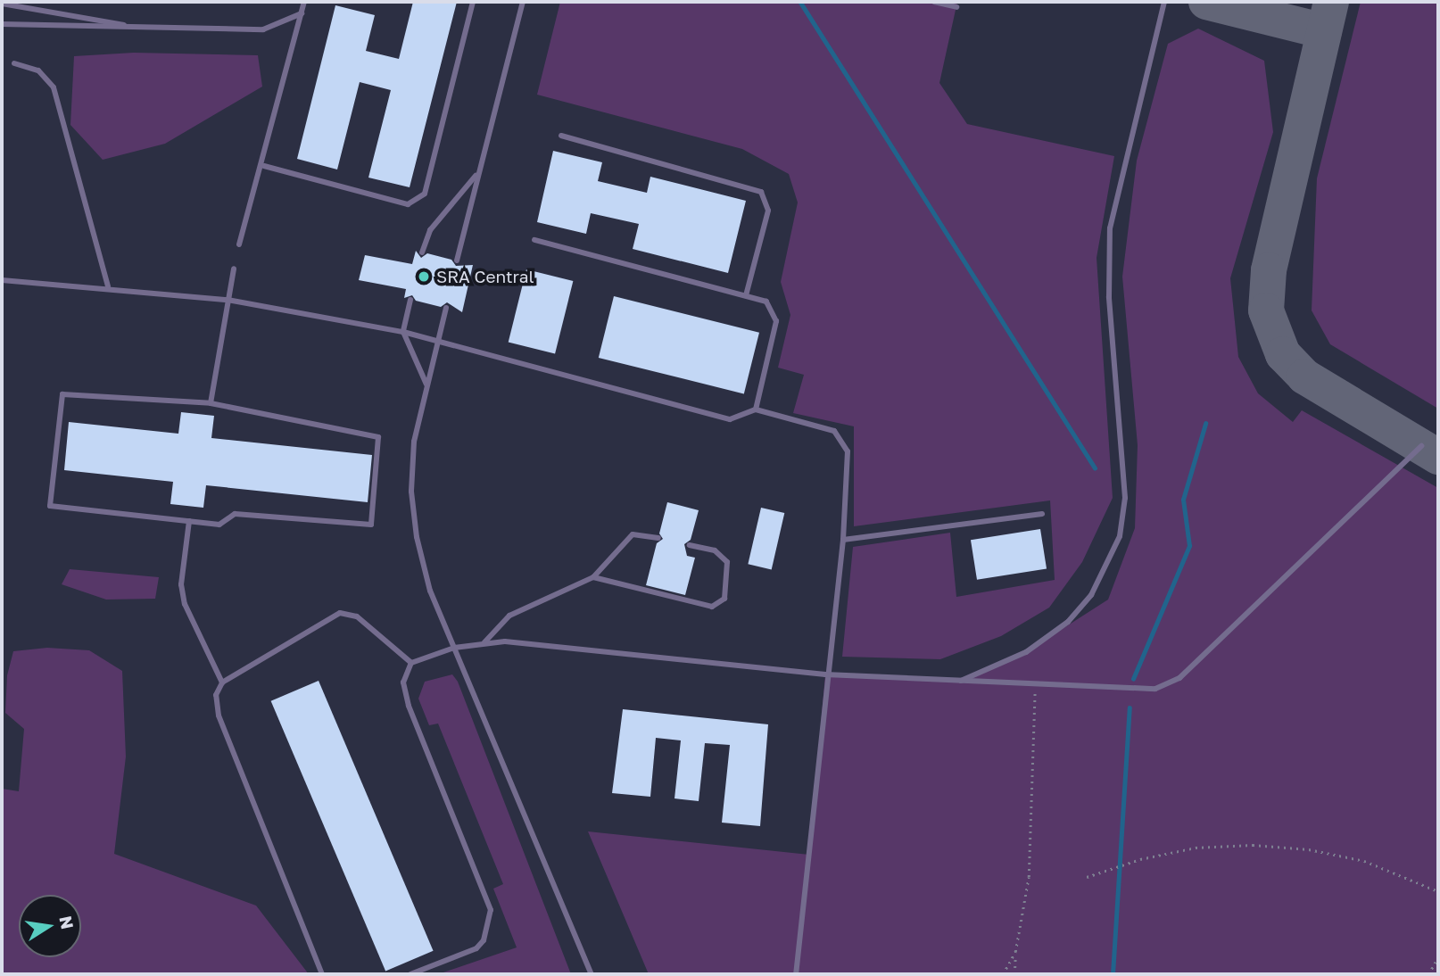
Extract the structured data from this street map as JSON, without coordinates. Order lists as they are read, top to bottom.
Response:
{
  "places": ["SRA Central"],
  "north": "right"
}
